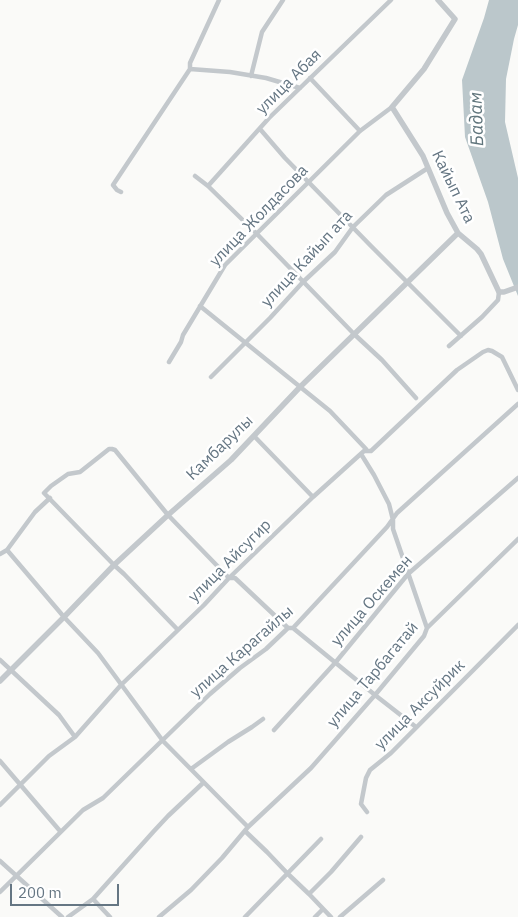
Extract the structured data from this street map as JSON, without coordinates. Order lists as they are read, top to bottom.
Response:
{
  "streets": {
    "street": [
      "улица Абая",
      "Кайып Ата",
      "улица Жолдасова",
      "улица Кайып ата",
      "Камбарулы",
      "улица Айсугир",
      "улица Оскемен",
      "улица Карагайлы",
      "улица Тарбагатай",
      "улица Аксуйрик"
    ]
  },
  "crossings": [
    ["Кайып Ата", "улица Жолдасова"],
    ["Кайып Ата", "улица Кайып ата"],
    ["Кайып Ата", "Камбарулы"]
  ],
  "water": ["Бадам"],
  "scale_bar": "200 m"
}
